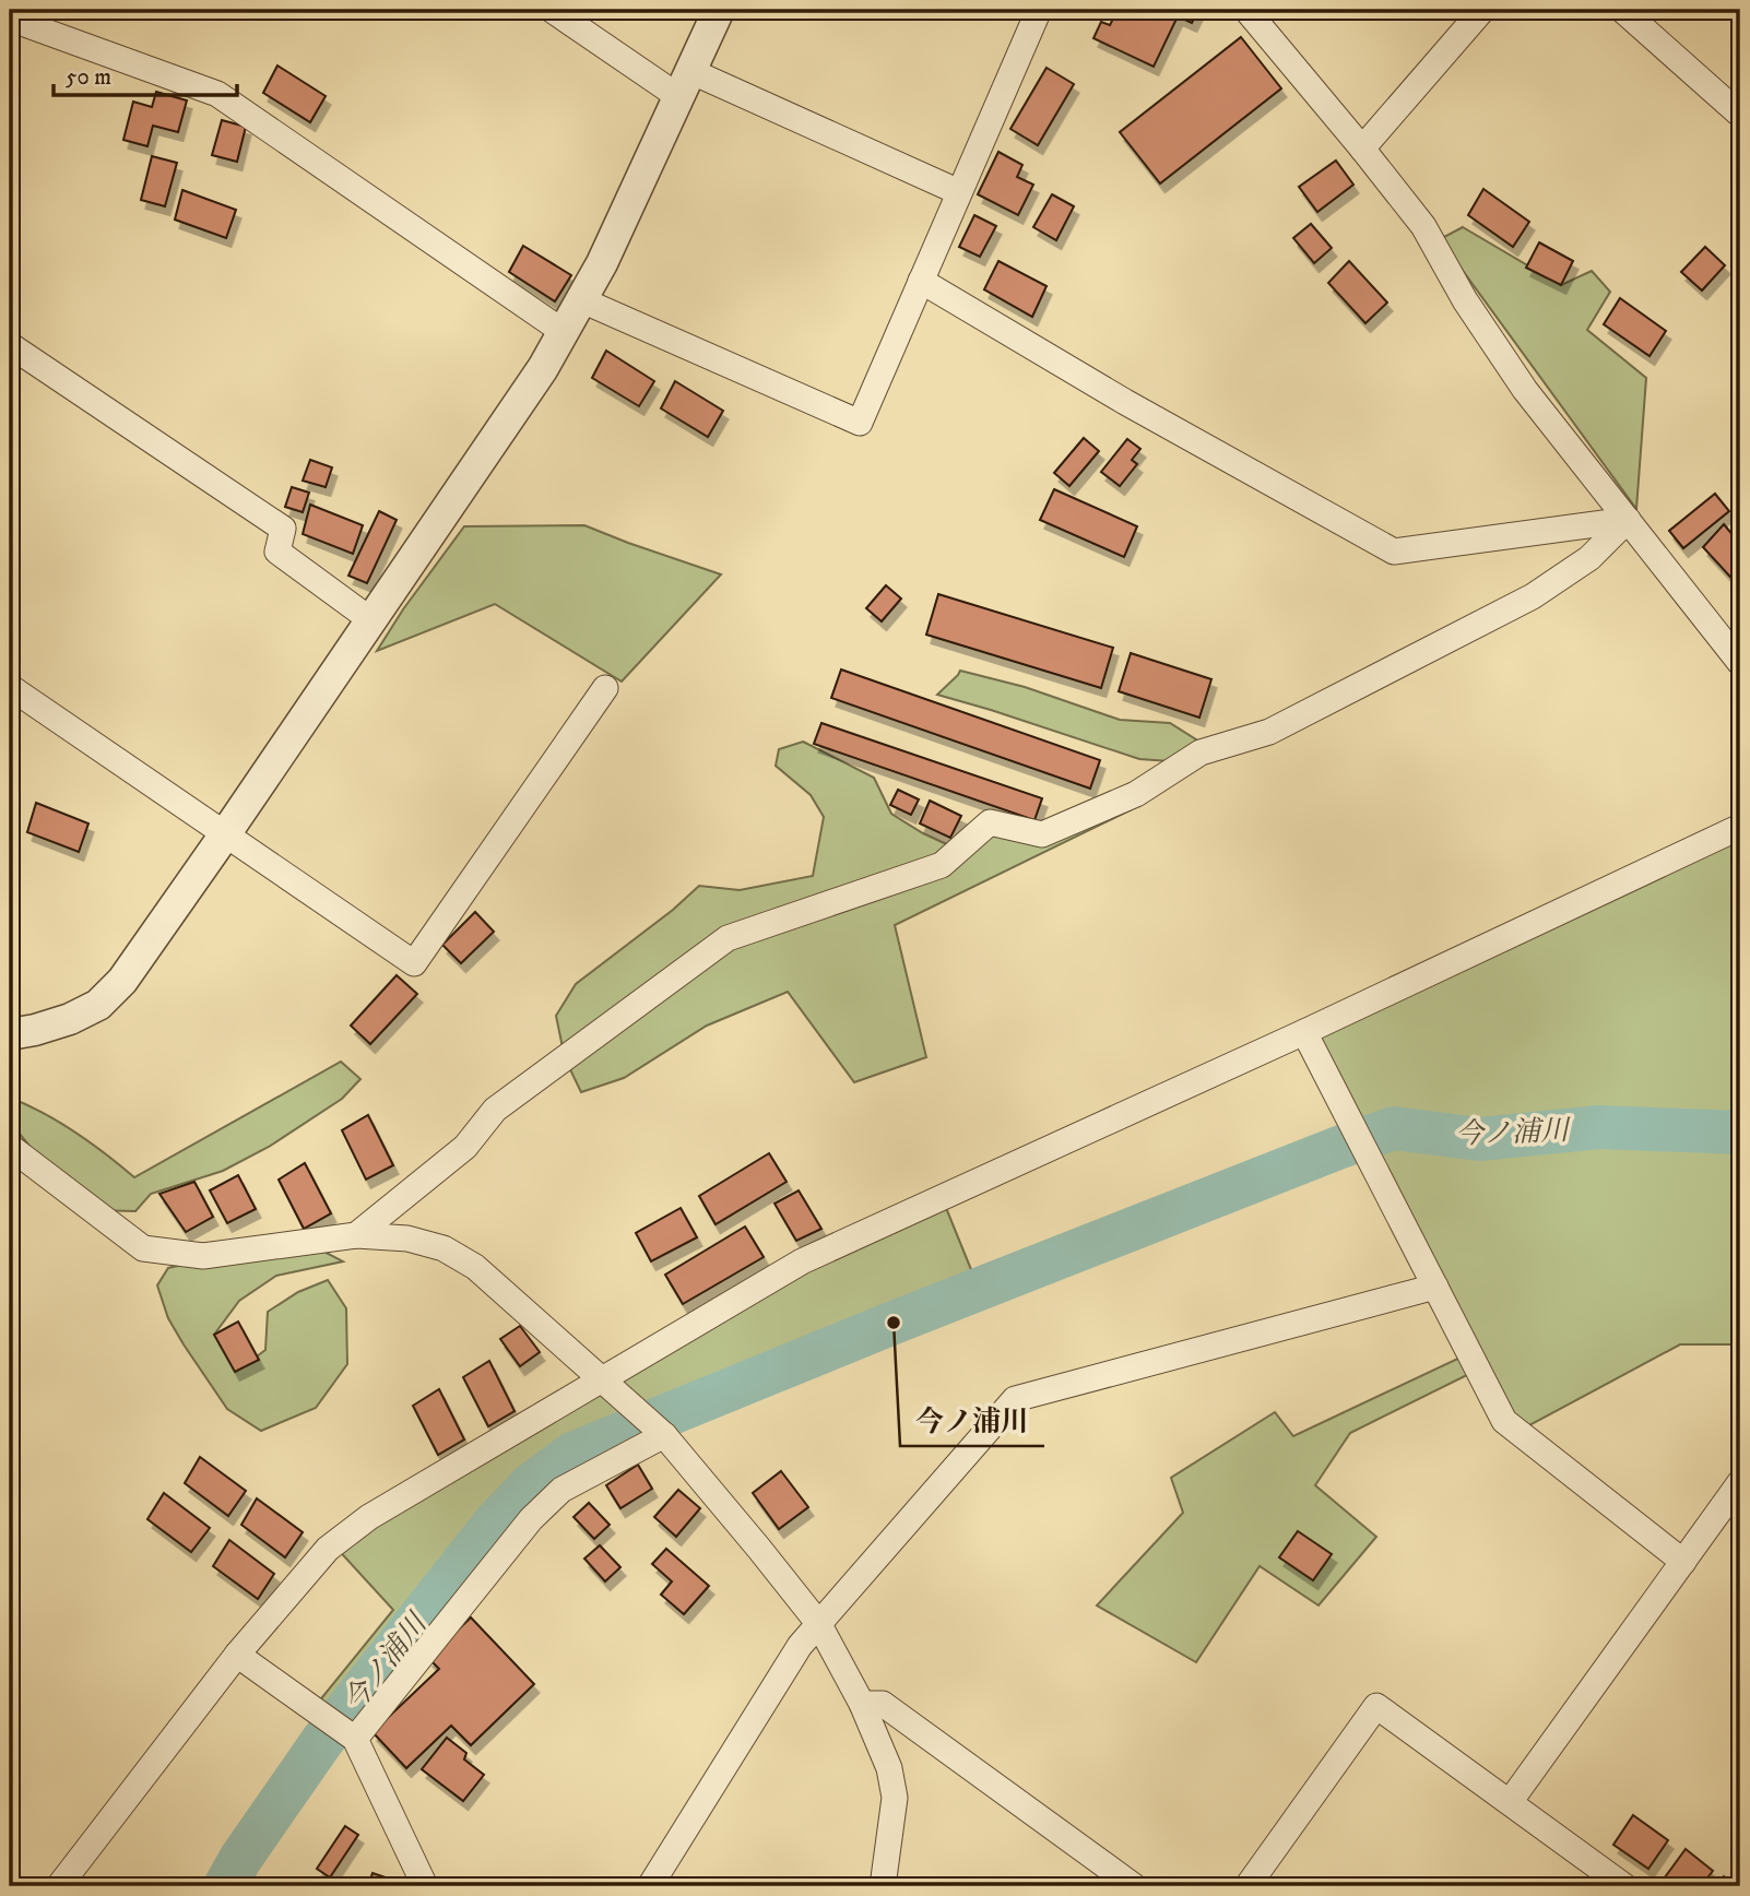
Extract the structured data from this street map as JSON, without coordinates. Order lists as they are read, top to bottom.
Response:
{
  "water": ["今ノ浦川"],
  "places": ["今ノ浦川"],
  "scale_bar": "50 m"
}
